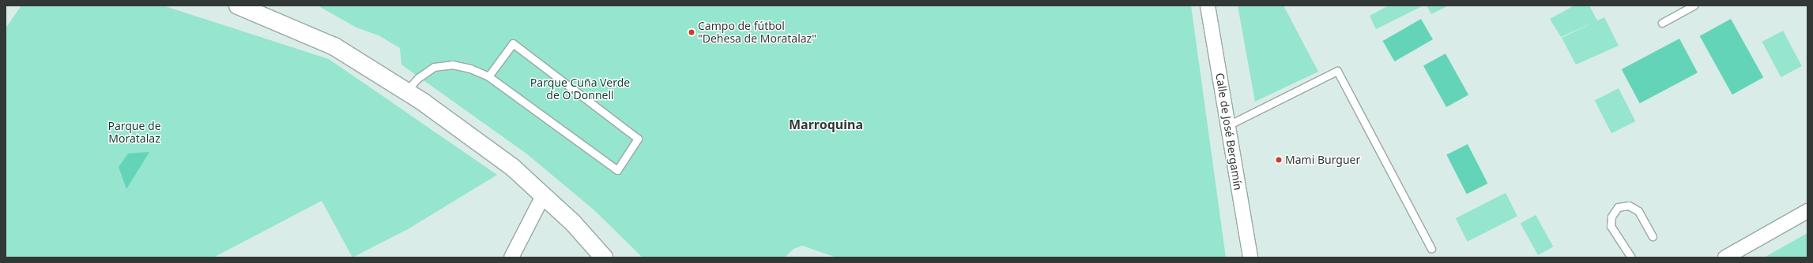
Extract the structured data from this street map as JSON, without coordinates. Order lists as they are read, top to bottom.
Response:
{
  "streets": {
    "street": ["Calle de José Bergamín"]
  },
  "districts": ["Marroquina"],
  "parks": ["Parque Cuña Verde de O'Donnell", "Parque de Moratalaz"],
  "places": ["Campo de fútbol \"Dehesa de Moratalaz\"", "Mami Burguer"]
}
